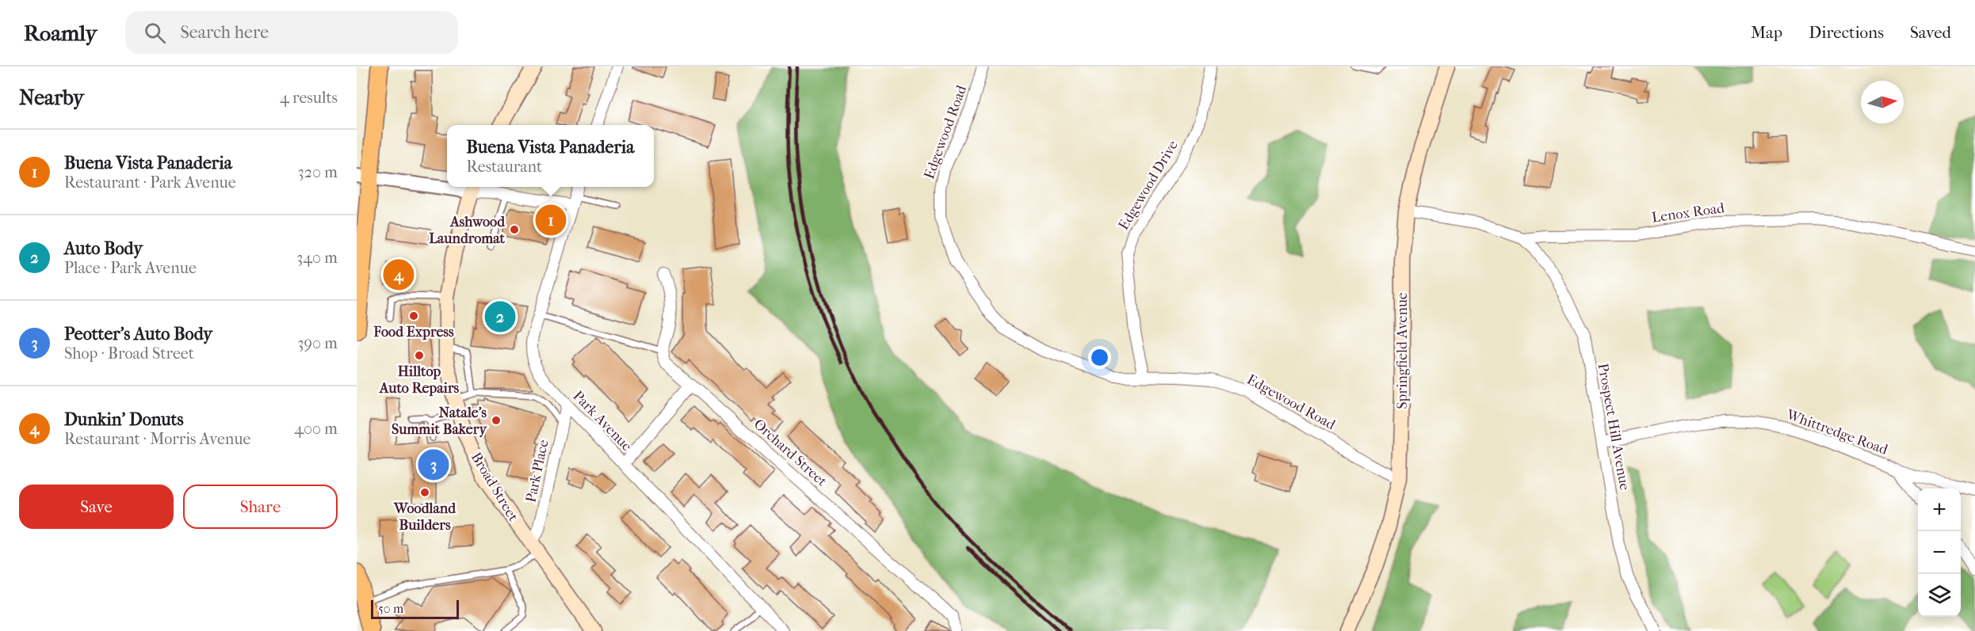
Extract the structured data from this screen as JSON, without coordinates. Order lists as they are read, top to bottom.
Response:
{
  "streets": {
    "main road": ["Springfield Avenue", "Broad Street"],
    "street": [
      "Edgewood Road",
      "Edgewood Drive",
      "Lenox Road",
      "Park Avenue",
      "Prospect Hill Avenue",
      "Whittredge Road",
      "Orchard Street",
      "Park Place"
    ]
  },
  "crossings": [
    ["Edgewood Road", "Edgewood Drive"],
    ["Edgewood Road", "Springfield Avenue"],
    ["Lenox Road", "Springfield Avenue"],
    ["Lenox Road", "Prospect Hill Avenue"],
    ["Park Avenue", "Park Place"],
    ["Prospect Hill Avenue", "Whittredge Road"],
    ["Park Place", "Broad Street"]
  ],
  "places": [
    "Ashwood Laundromat",
    "Food Express",
    "Hilltop Auto Repairs",
    "Natale's Summit Bakery",
    "Woodland Builders"
  ],
  "scale_bar": "50 m",
  "north": "right",
  "page": {
    "header": "Roamly",
    "search": "Search here",
    "nav": ["Map", "Directions", "Saved"],
    "heading": ["Nearby", "4 results"],
    "popup": ["Buena Vista Panaderia", "Restaurant"],
    "list": [
      {
        "mark": "1",
        "name": "Buena Vista Panaderia",
        "note": "Restaurant · Park Avenue",
        "value": "320 m"
      },
      {
        "mark": "2",
        "name": "Auto Body",
        "note": "Place · Park Avenue",
        "value": "340 m"
      },
      {
        "mark": "3",
        "name": "Peotter's Auto Body",
        "note": "Shop · Broad Street",
        "value": "390 m"
      },
      {
        "mark": "4",
        "name": "Dunkin' Donuts",
        "note": "Restaurant · Morris Avenue",
        "value": "400 m"
      }
    ],
    "pins": [
      "1",
      "4",
      "2",
      "3"
    ],
    "buttons": ["Save", "Share"],
    "map_buttons": ["+", "−"],
    "scale": "50 m"
  }
}
